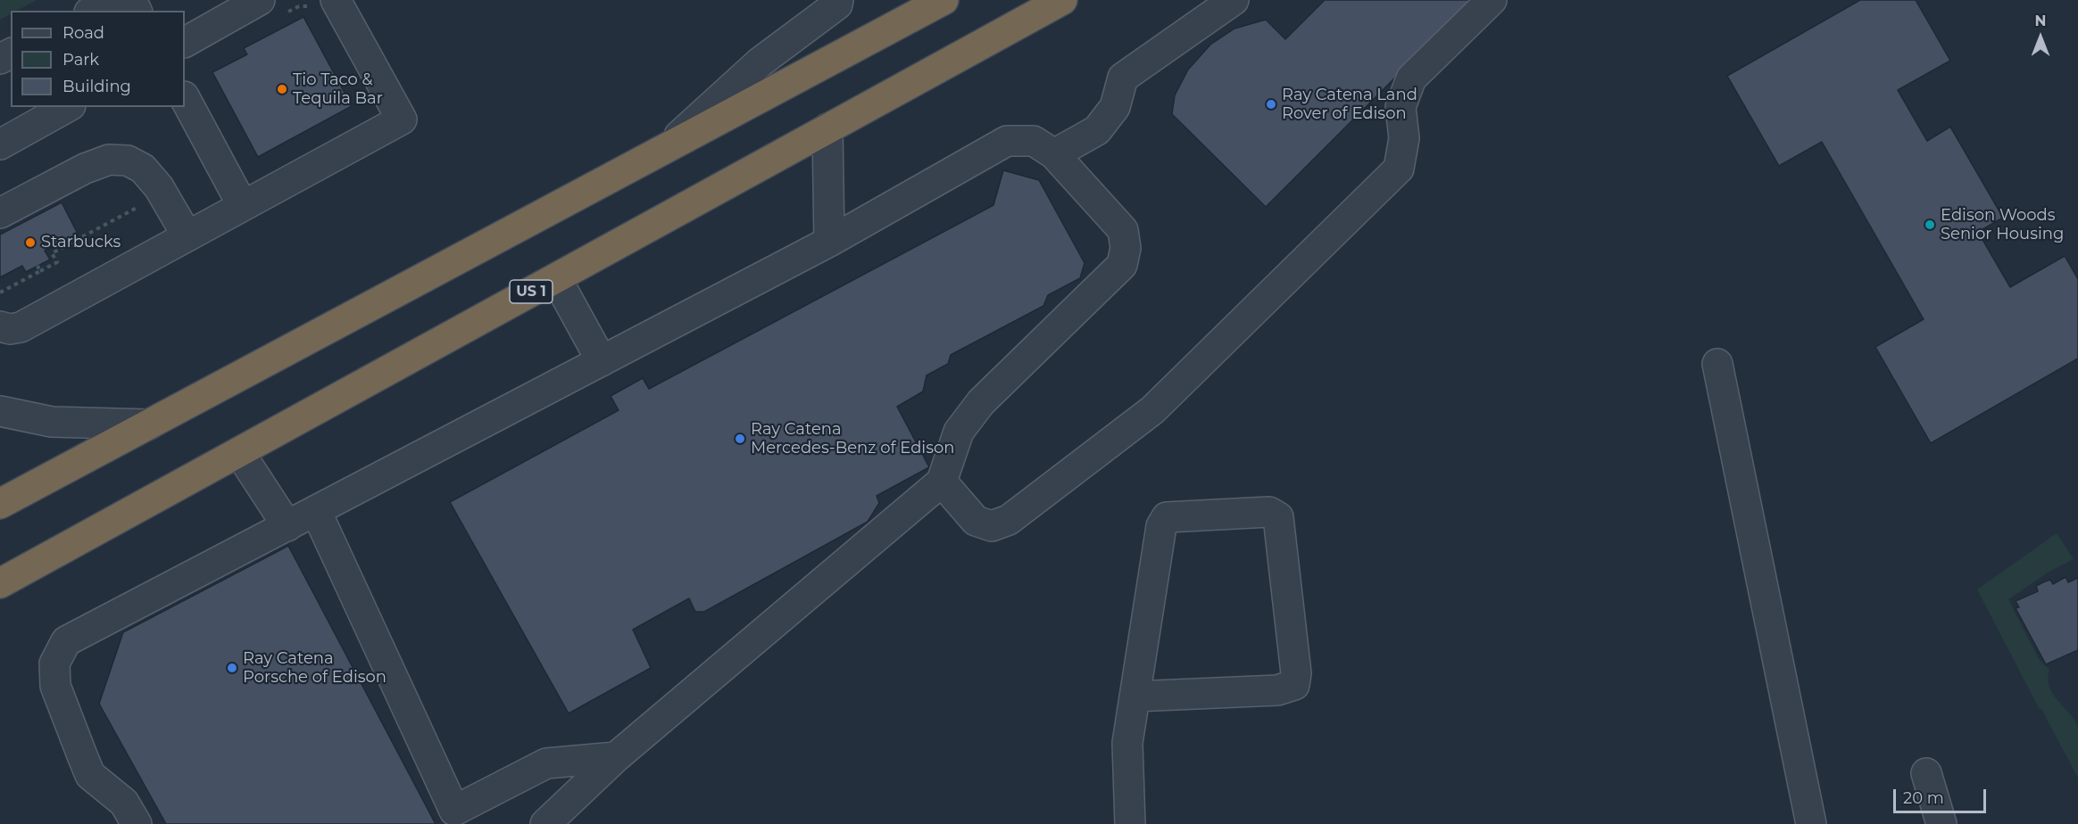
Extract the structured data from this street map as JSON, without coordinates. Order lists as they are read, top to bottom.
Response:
{
  "streets": {
    "highway": ["US 1"]
  },
  "places": [
    "Tio Taco & Tequila Bar",
    "Ray Catena Land Rover of Edison",
    "Edison Woods Senior Housing",
    "Starbucks",
    "Ray Catena Mercedes-Benz of Edison",
    "Ray Catena Porsche of Edison"
  ],
  "legend": ["Road", "Park", "Building"],
  "scale_bar": "20 m",
  "north": "top"
}
